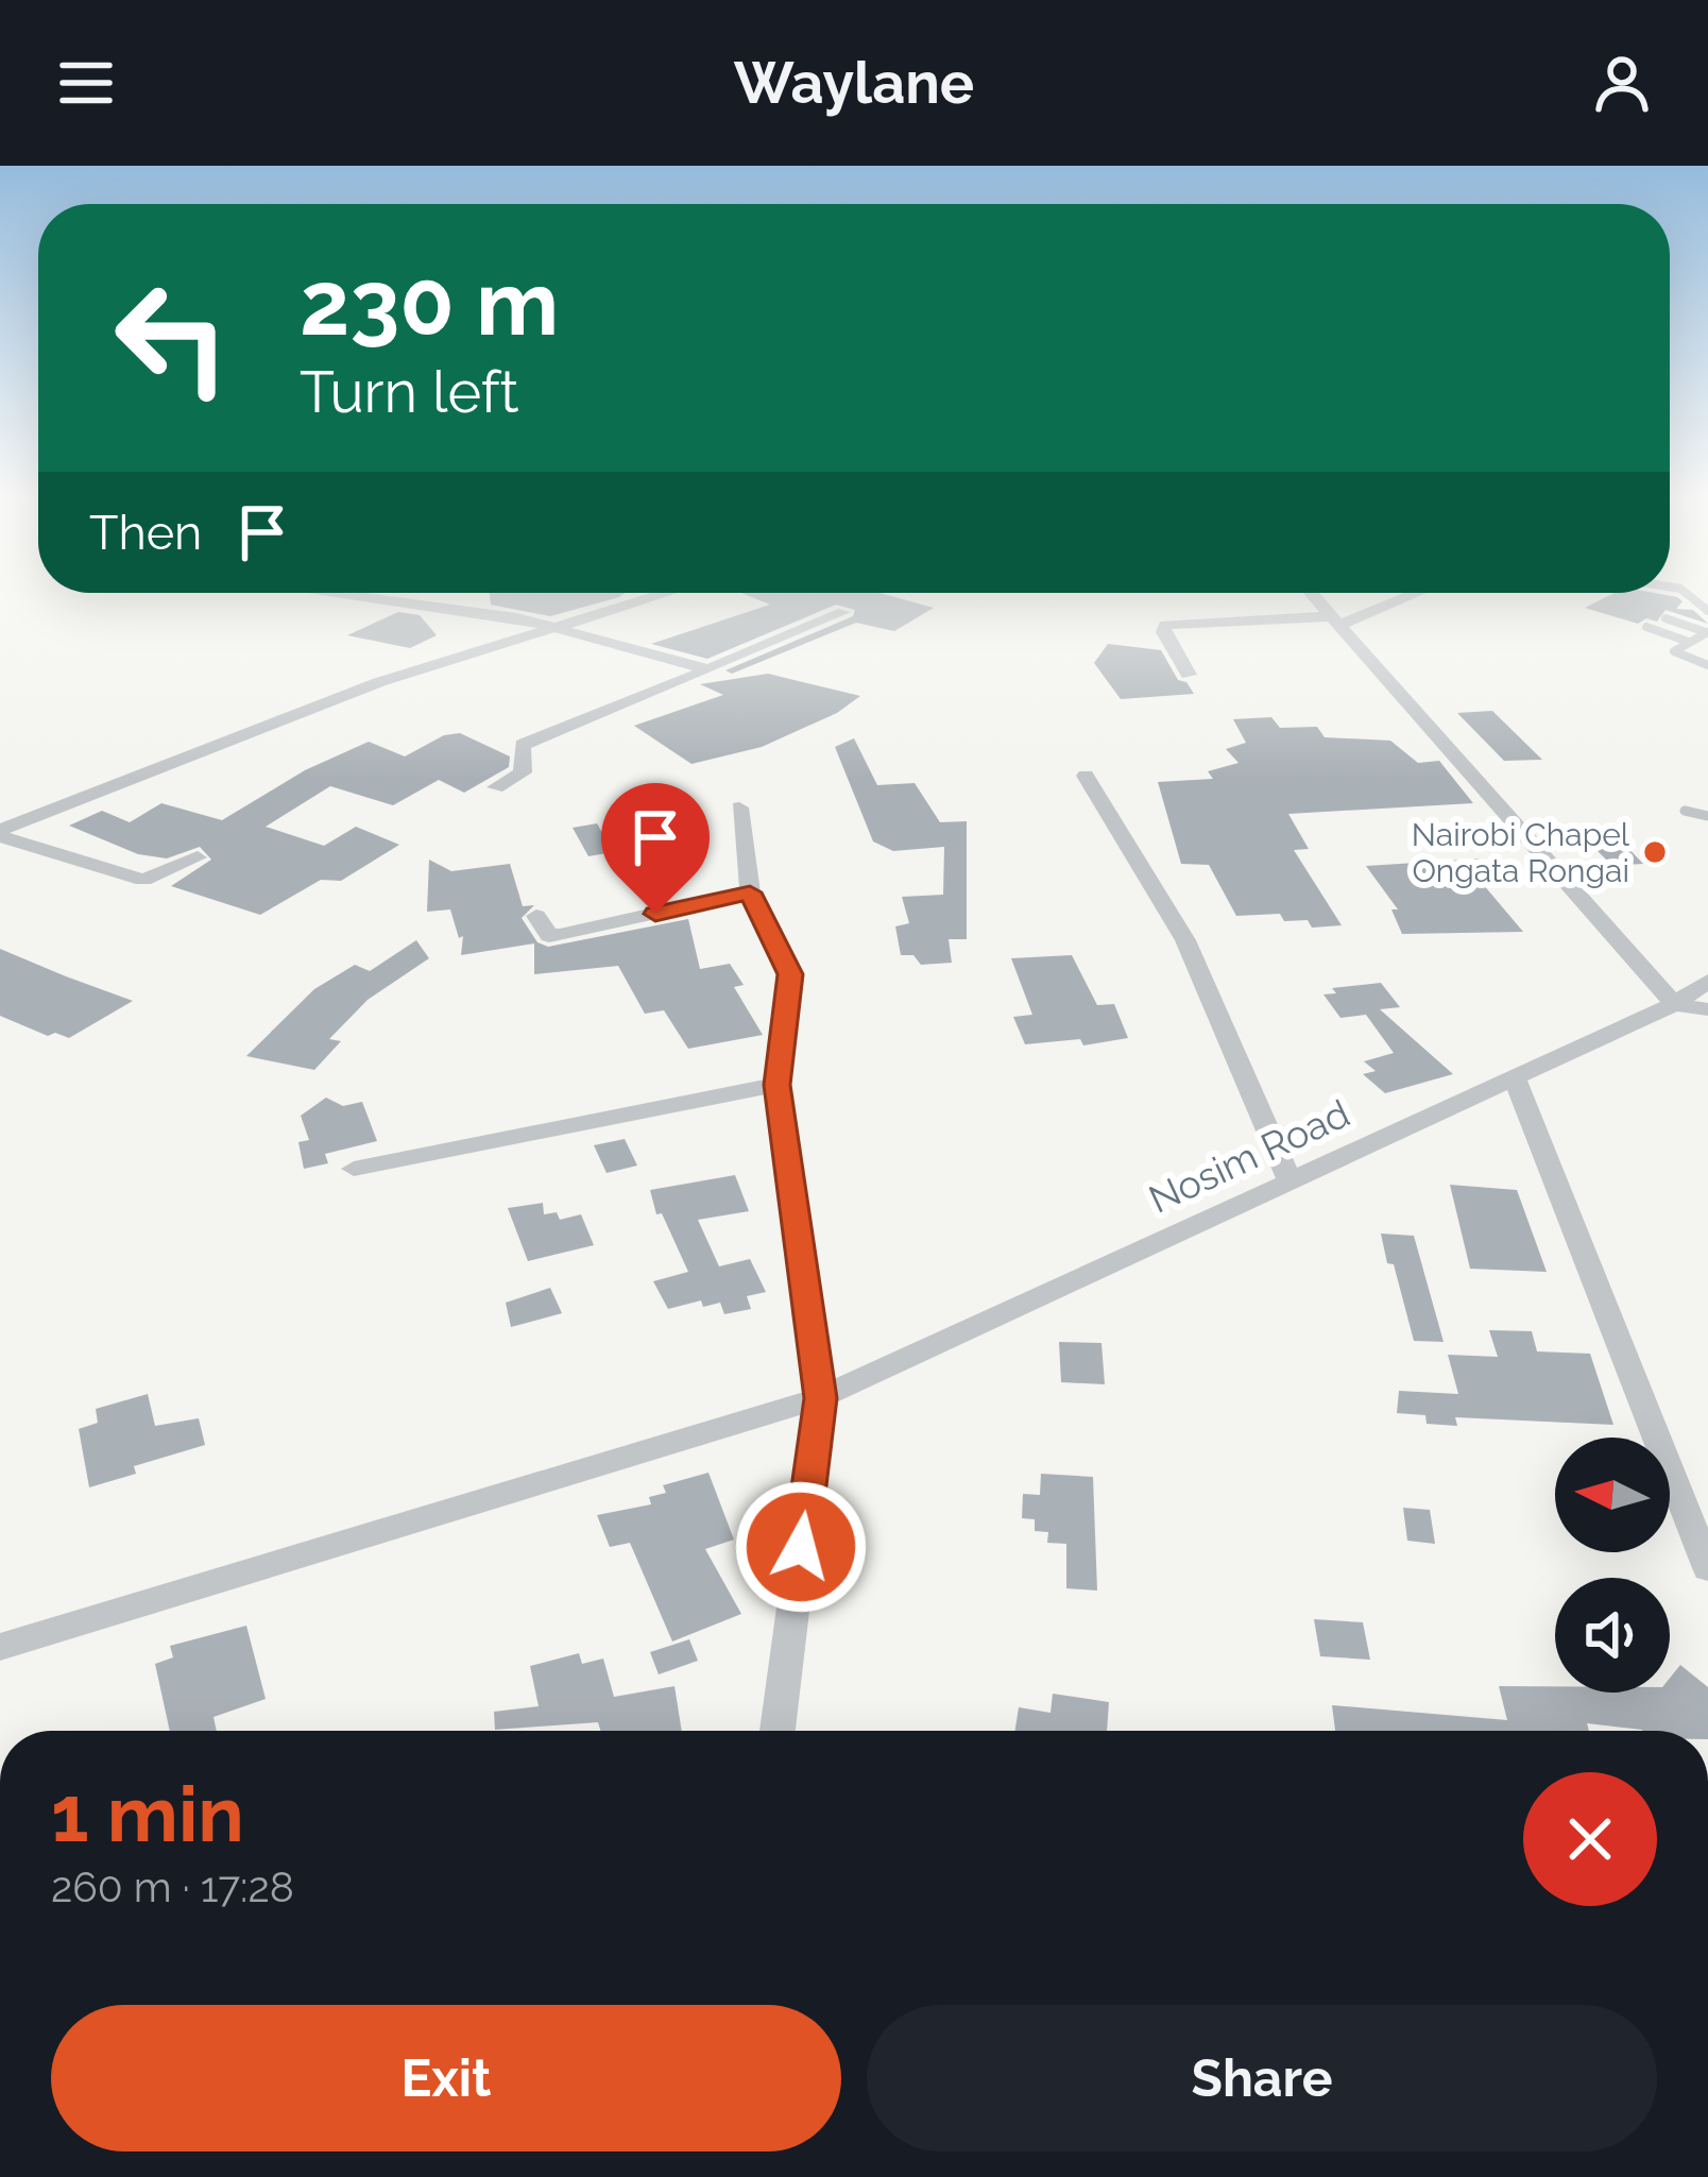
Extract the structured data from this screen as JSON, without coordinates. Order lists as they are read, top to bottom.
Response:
{
  "streets": {
    "street": ["Nosim Road"]
  },
  "places": ["Nairobi Chapel Ongata Rongai"],
  "north": "left",
  "page": {
    "header": "Waylane",
    "turn": ["230 m", "Turn left"],
    "then": "Then",
    "heading": ["1 min", "260 m · 17:28"],
    "buttons": ["Exit", "Share"]
  }
}
